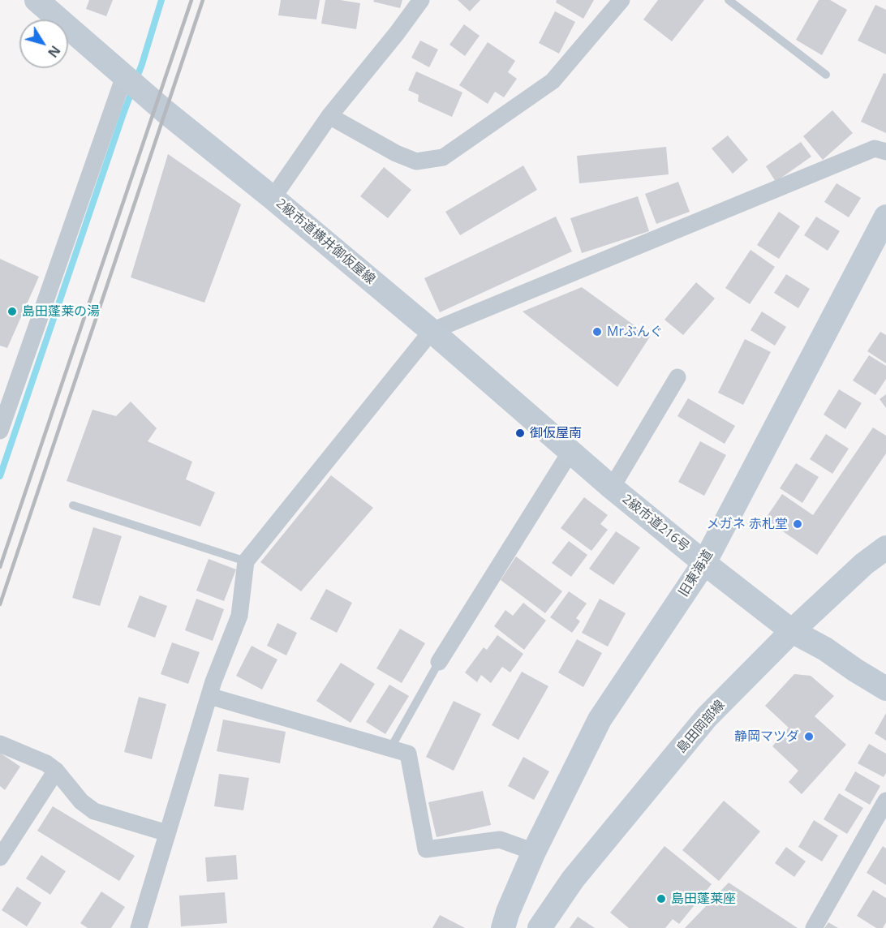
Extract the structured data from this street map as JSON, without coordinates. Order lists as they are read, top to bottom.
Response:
{
  "streets": {
    "street": [
      "2級市道横井御仮屋線",
      "2級市道216号",
      "旧東海道",
      "島田岡部線"
    ]
  },
  "crossings": [
    ["2級市道横井御仮屋線", "2級市道216号"],
    ["2級市道216号", "旧東海道"],
    ["2級市道216号", "島田岡部線"]
  ],
  "places": [
    "島田蓬莱の湯",
    "Mrぶんぐ",
    "御仮屋南",
    "メガネ 赤札堂",
    "静岡マツダ",
    "島田蓬莱座"
  ],
  "north": "bottom right"
}
